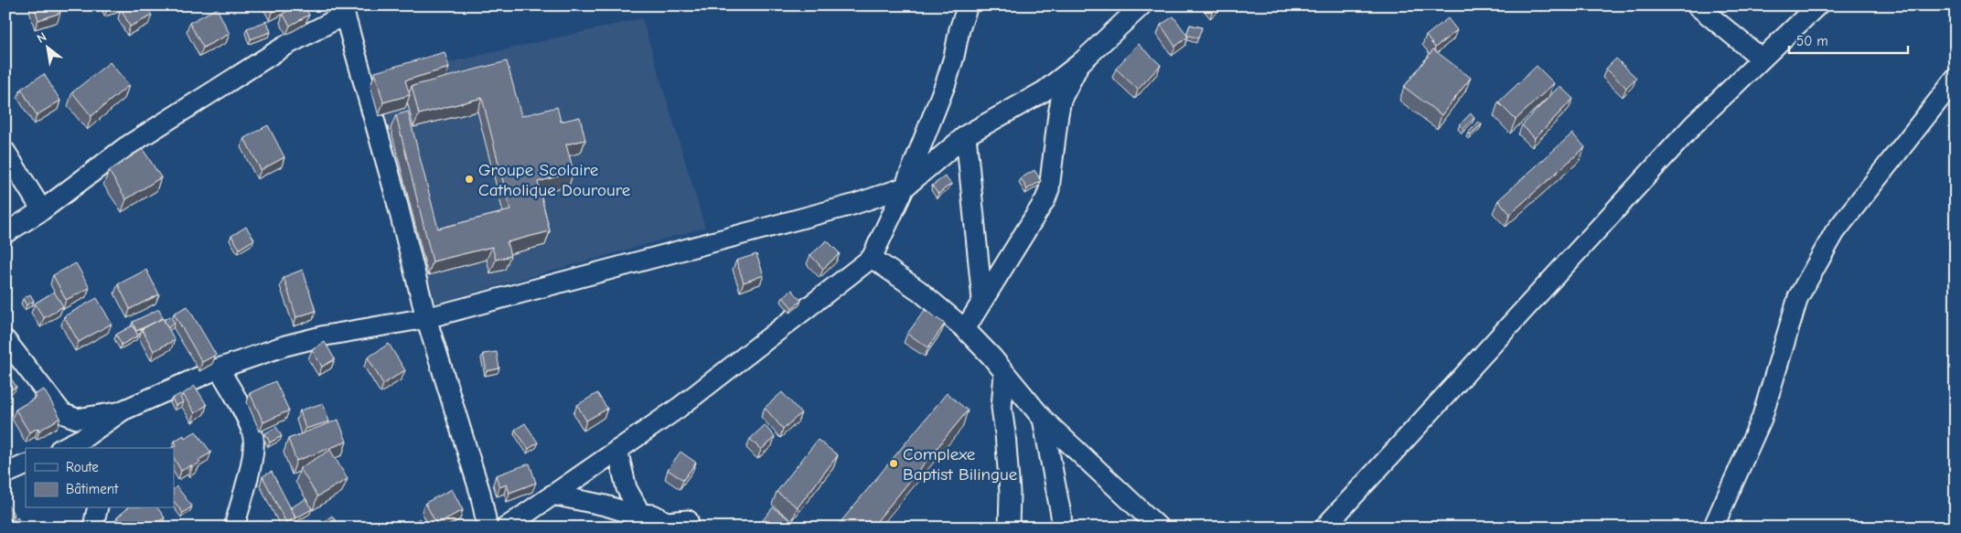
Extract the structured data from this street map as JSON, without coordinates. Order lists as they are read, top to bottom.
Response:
{
  "places": ["Groupe Scolaire Catholique Douroure", "Complexe Baptist Bilingue"],
  "legend": ["Route", "Bâtiment"],
  "scale_bar": "50 m",
  "north": "top left"
}
